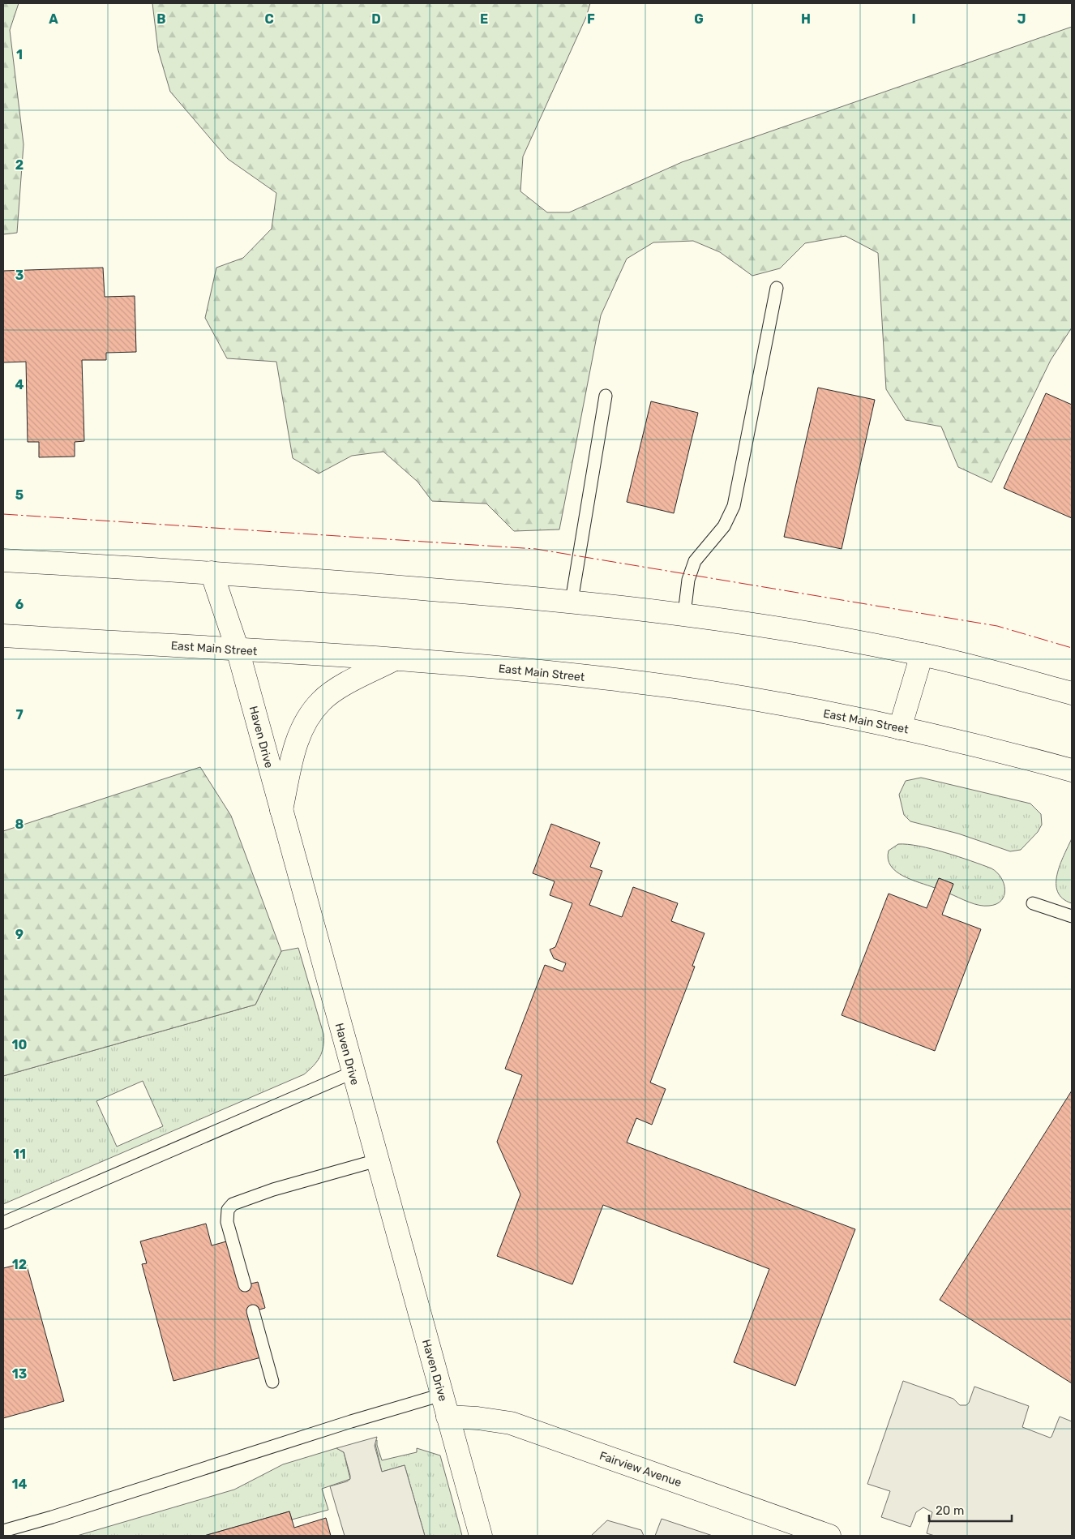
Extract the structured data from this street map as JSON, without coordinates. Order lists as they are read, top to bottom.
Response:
{
  "streets": {
    "main road": ["East Main Street", "Haven Drive", "Fairview Avenue"]
  },
  "crossings": [
    ["East Main Street", "Haven Drive"],
    ["Haven Drive", "Fairview Avenue"]
  ],
  "scale_bar": "20 m",
  "grid": {
    "columns": [
      "A",
      "B",
      "C",
      "D",
      "E",
      "F",
      "G",
      "H",
      "I",
      "J"
    ],
    "rows": [
      "1",
      "2",
      "3",
      "4",
      "5",
      "6",
      "7",
      "8",
      "9",
      "10",
      "11",
      "12",
      "13",
      "14"
    ]
  }
}
